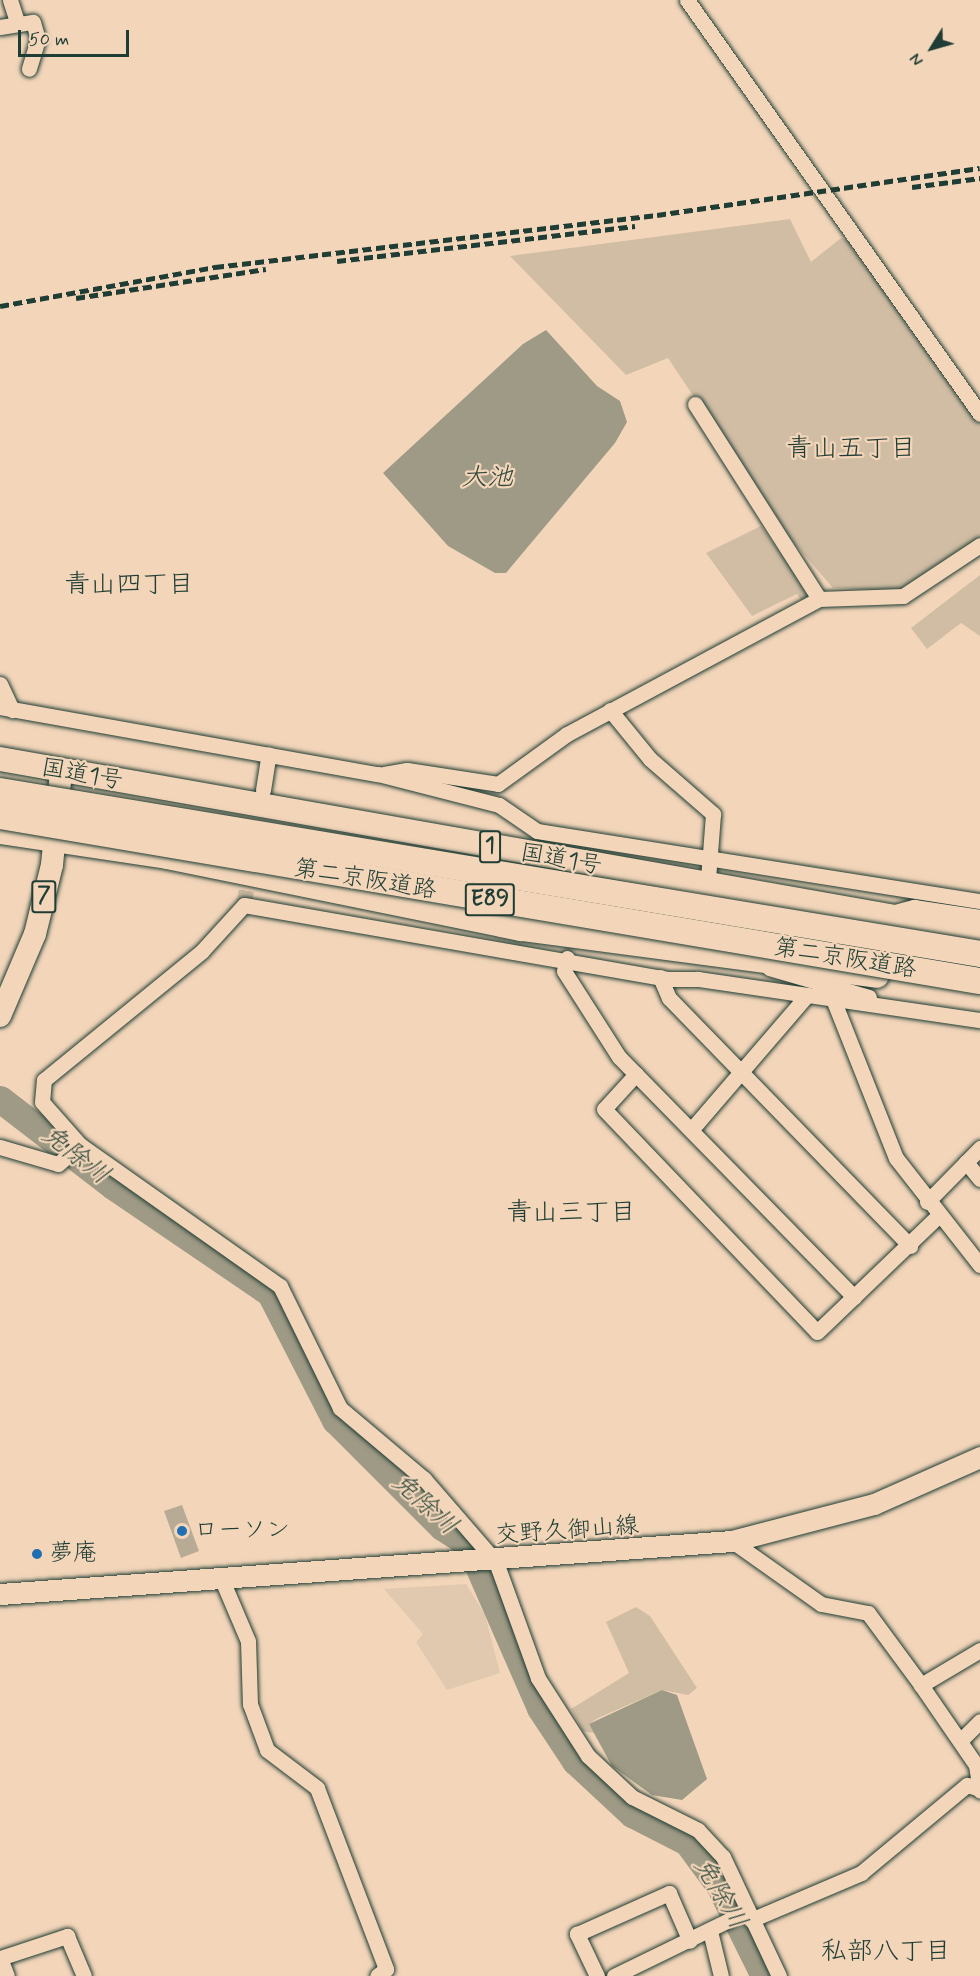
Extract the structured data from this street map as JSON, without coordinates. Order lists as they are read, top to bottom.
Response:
{
  "streets": {
    "highway": [
      "国道1号",
      "1",
      "第二京阪道路",
      "E89"
    ],
    "main road": ["7", "交野久御山線"]
  },
  "crossings": [
    ["国道1号", "7"]
  ],
  "districts": [
    "青山五丁目",
    "青山四丁目",
    "青山三丁目",
    "私部八丁目"
  ],
  "water": ["大池", "免除川"],
  "places": ["ローソン", "夢庵"],
  "scale_bar": "50 m",
  "north": "bottom left"
}
